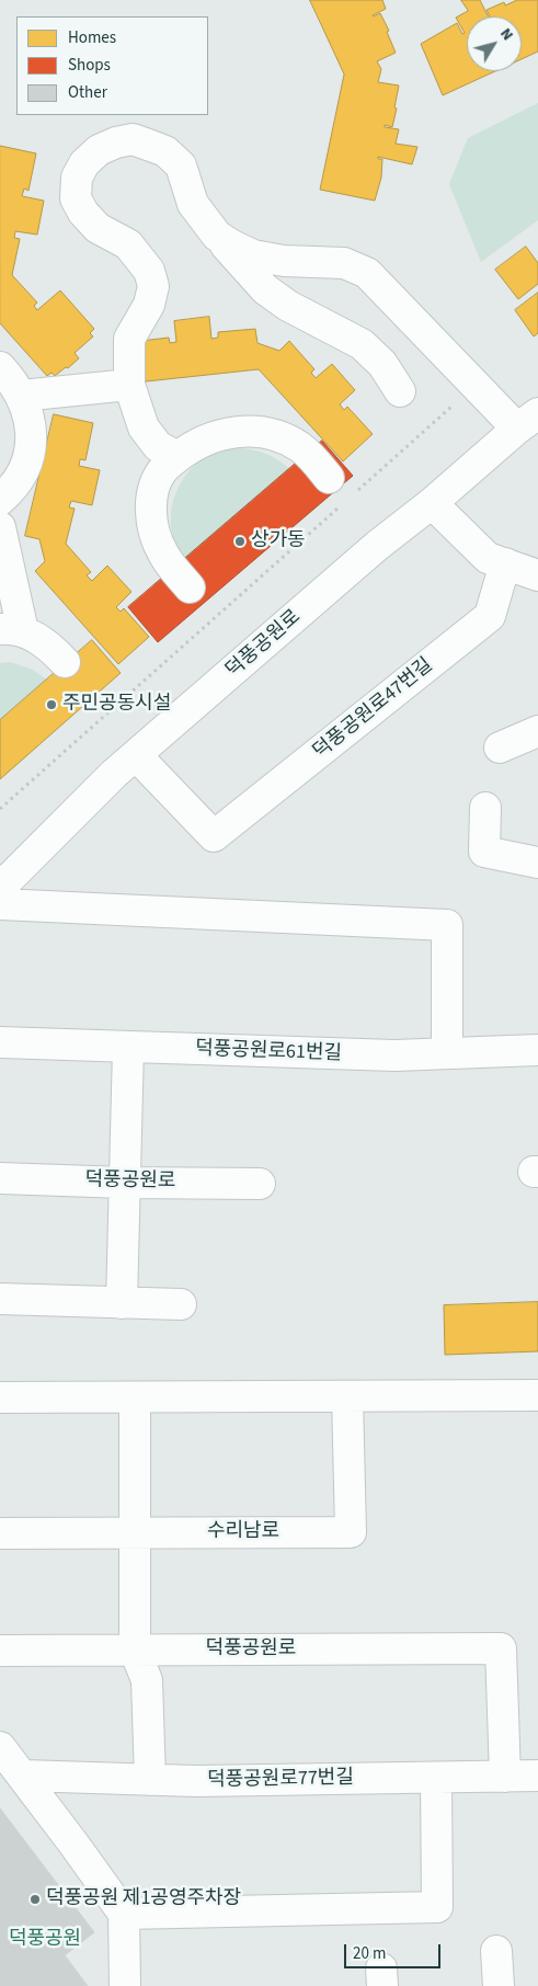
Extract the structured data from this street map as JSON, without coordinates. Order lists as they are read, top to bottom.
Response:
{
  "streets": {
    "street": [
      "덕풍공원로",
      "덕풍공원로47번길",
      "덕풍공원로61번길",
      "수리남로",
      "덕풍공원로77번길"
    ]
  },
  "crossings": [
    ["덕풍공원로", "덕풍공원로47번길"],
    ["덕풍공원로", "덕풍공원로77번길"]
  ],
  "parks": ["덕풍공원"],
  "places": ["상가동", "주민공동시설", "덕풍공원 제1공영주차장"],
  "legend": ["Homes", "Shops", "Other"],
  "scale_bar": "20 m",
  "north": "top right"
}
